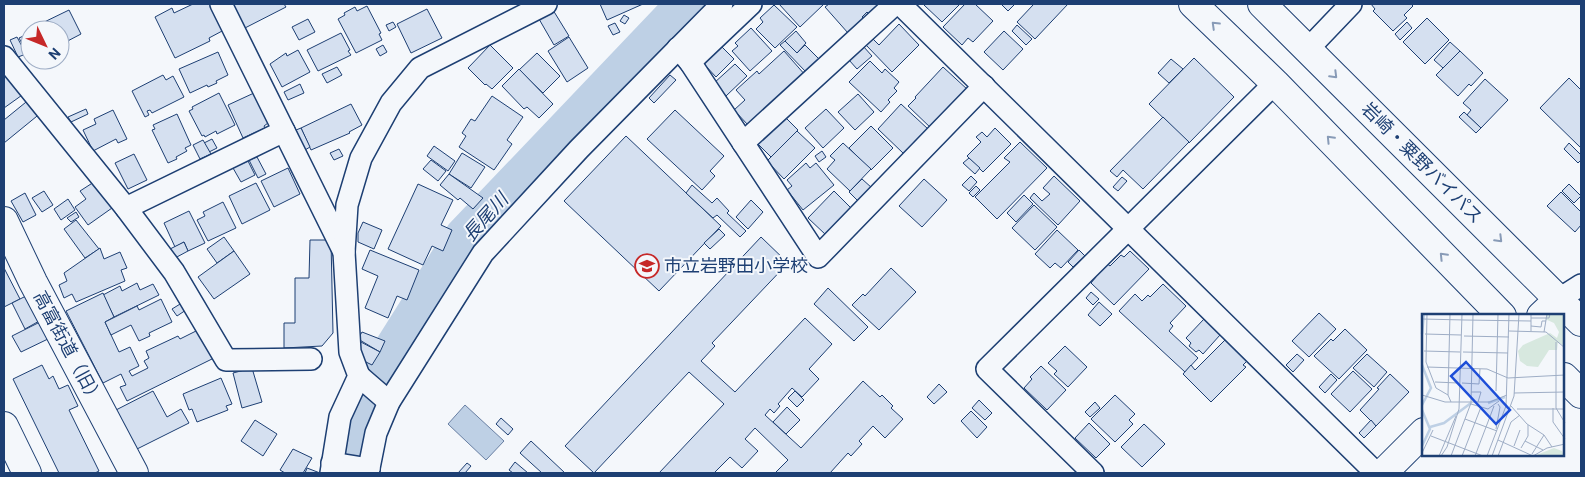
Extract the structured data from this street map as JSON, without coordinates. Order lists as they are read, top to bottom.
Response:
{
  "streets": {
    "main road": ["岩崎・粟野バイパス", "高富街道（旧）"]
  },
  "water": ["長尾川"],
  "places": {
    "school or university": ["市立岩野田小学校"]
  },
  "north": "bottom right"
}
